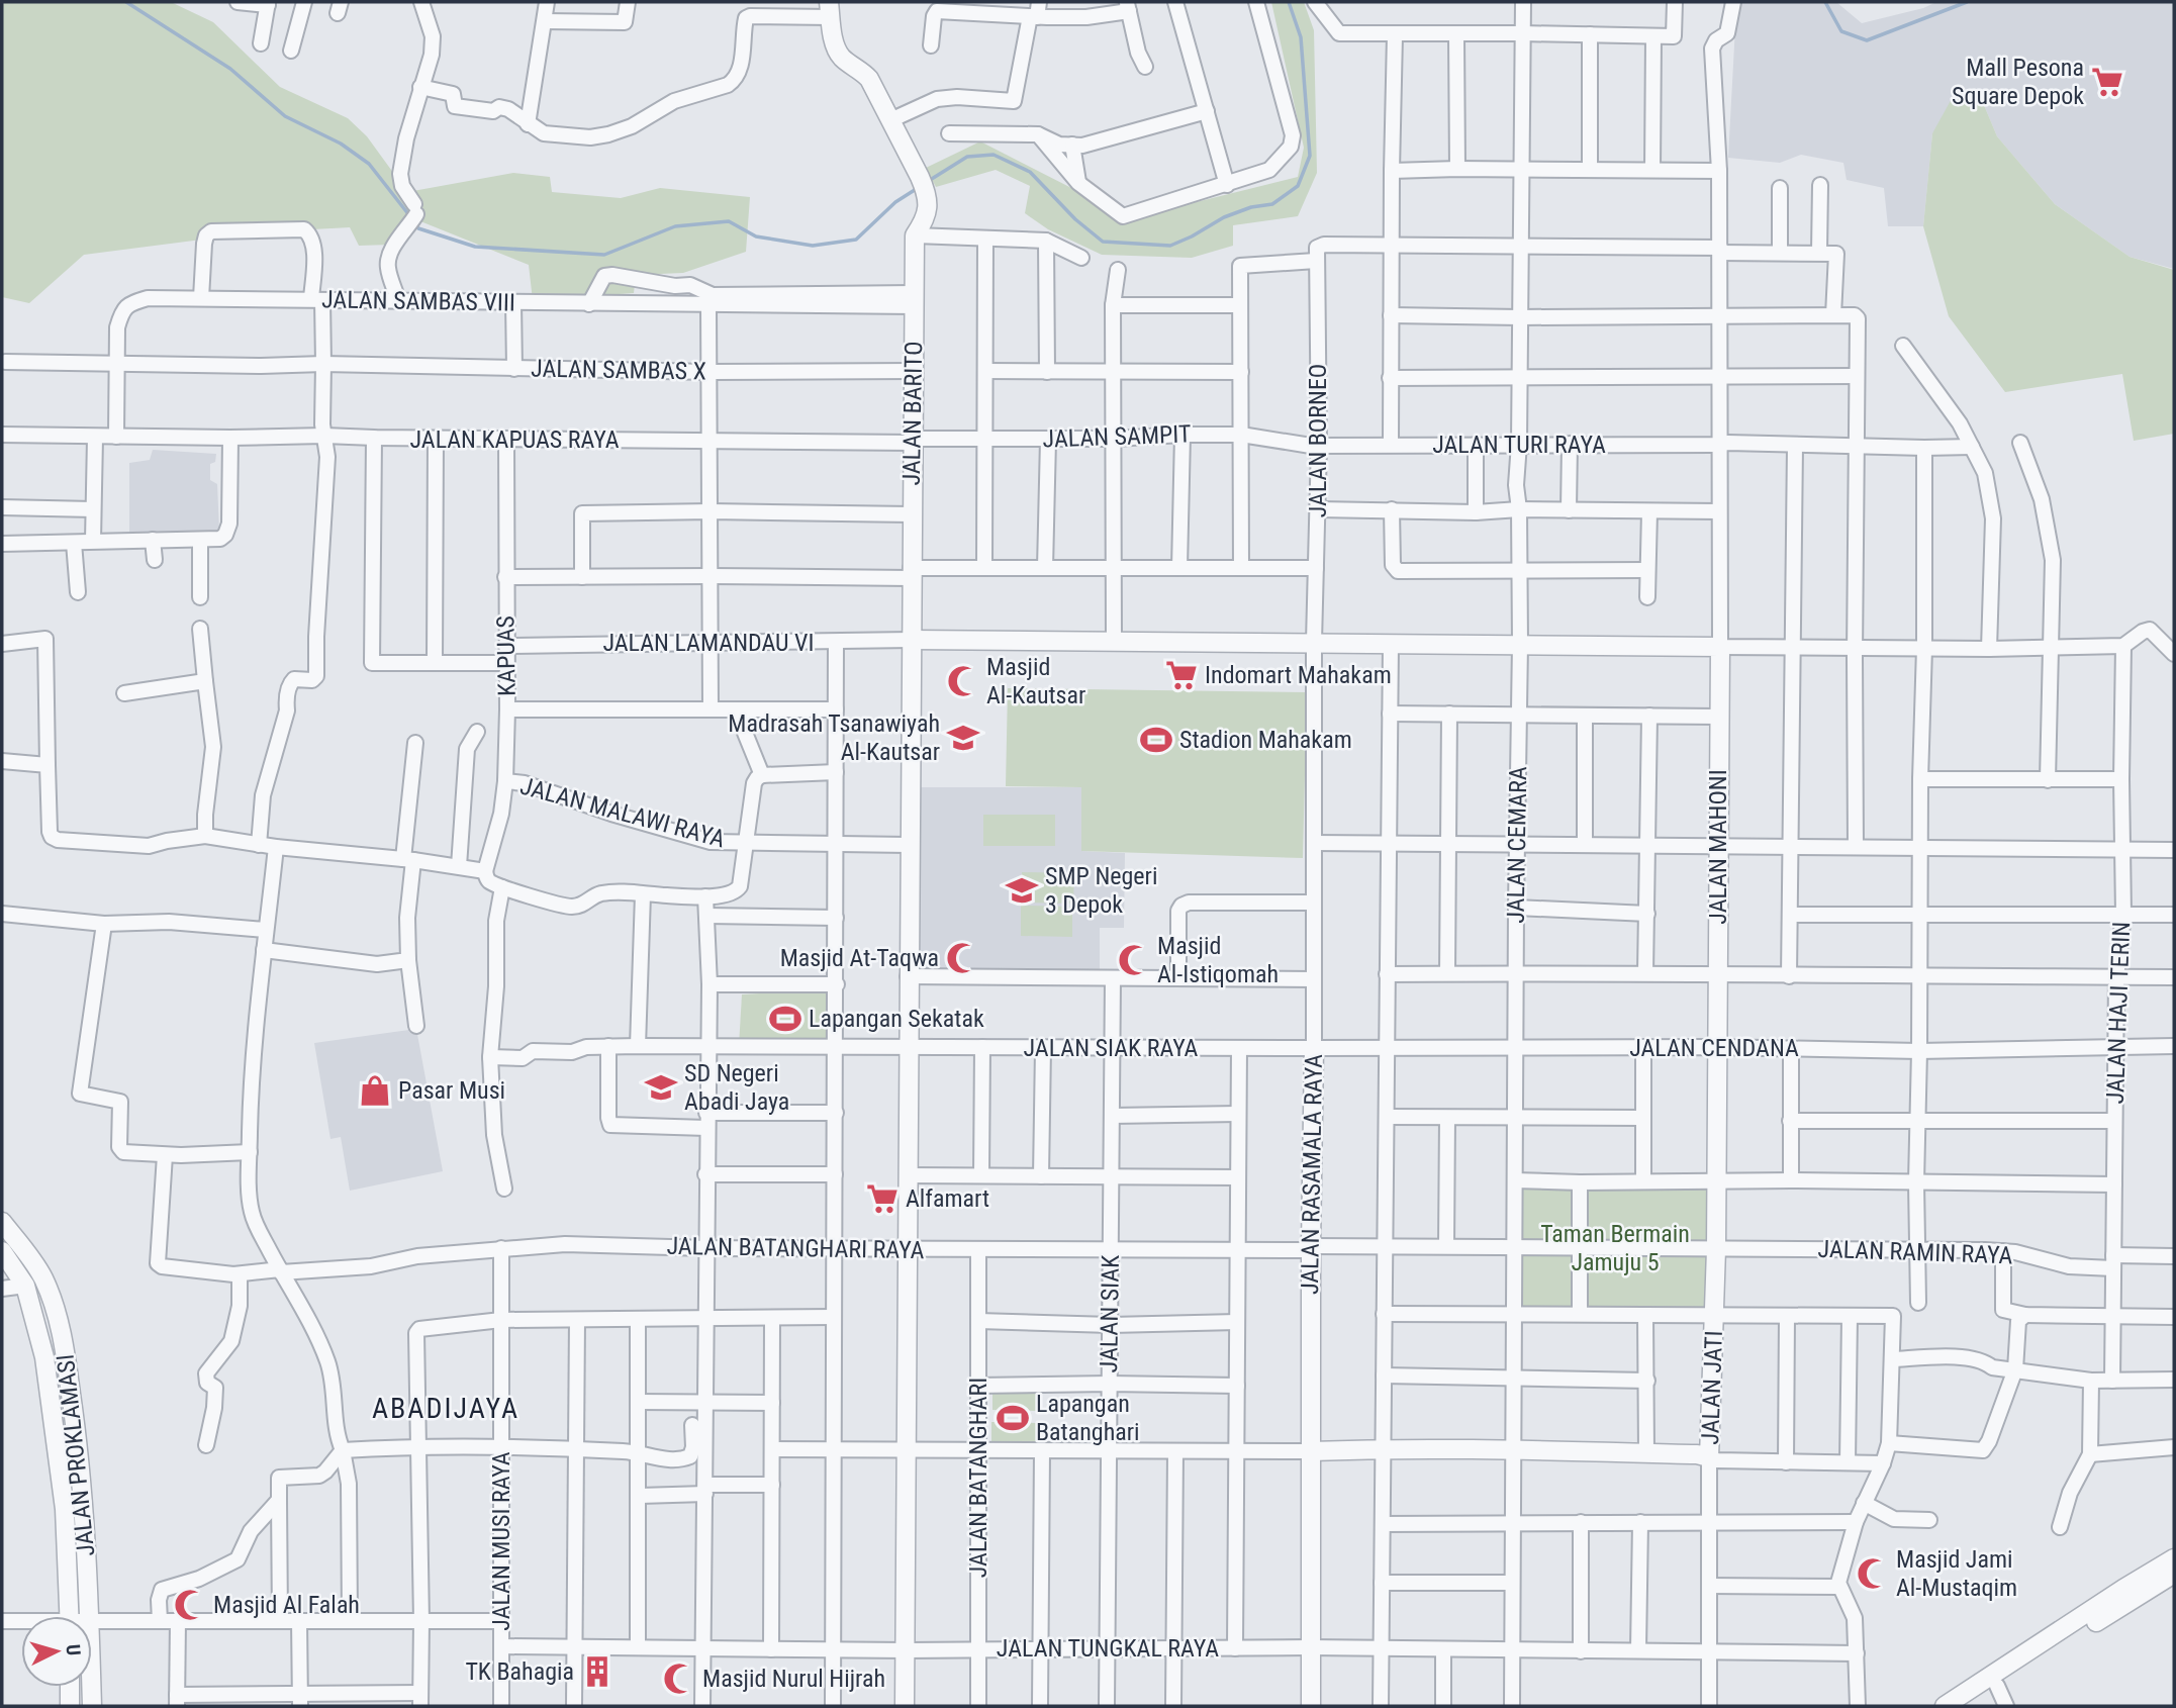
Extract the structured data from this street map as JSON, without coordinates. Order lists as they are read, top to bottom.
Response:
{
  "streets": {
    "street": [
      "JALAN SAMBAS VIII",
      "JALAN SAMBAS X",
      "JALAN BARITO",
      "JALAN SAMPIT",
      "JALAN KAPUAS RAYA",
      "JALAN BORNEO",
      "JALAN TURI RAYA",
      "JALAN LAMANDAU VI",
      "KAPUAS",
      "JALAN MALAWI RAYA",
      "JALAN CEMARA",
      "JALAN MAHONI",
      "JALAN HAJI TERIN",
      "JALAN SIAK RAYA",
      "JALAN CENDANA",
      "JALAN RASAMALA RAYA",
      "JALAN BATANGHARI RAYA",
      "JALAN RAMIN RAYA",
      "JALAN SIAK",
      "JALAN JATI",
      "JALAN PROKLAMASI",
      "JALAN BATANGHARI",
      "JALAN MUSI RAYA",
      "JALAN TUNGKAL RAYA"
    ]
  },
  "crossings": [
    ["JALAN SAMBAS VIII", "JALAN SAMBAS X"],
    ["JALAN SAMBAS VIII", "JALAN BARITO"],
    ["JALAN SAMBAS X", "JALAN BARITO"],
    ["JALAN BARITO", "JALAN SAMPIT"],
    ["JALAN BARITO", "JALAN KAPUAS RAYA"],
    ["JALAN BARITO", "JALAN LAMANDAU VI"],
    ["JALAN BARITO", "JALAN MALAWI RAYA"],
    ["JALAN BARITO", "JALAN SIAK RAYA"],
    ["JALAN BARITO", "JALAN BATANGHARI RAYA"],
    ["JALAN BARITO", "JALAN TUNGKAL RAYA"],
    ["JALAN SAMPIT", "JALAN KAPUAS RAYA"],
    ["JALAN SAMPIT", "JALAN BORNEO"],
    ["JALAN SAMPIT", "JALAN TURI RAYA"],
    ["JALAN KAPUAS RAYA", "KAPUAS"],
    ["JALAN BORNEO", "JALAN TURI RAYA"],
    ["JALAN BORNEO", "JALAN RASAMALA RAYA"],
    ["JALAN TURI RAYA", "JALAN CEMARA"],
    ["JALAN LAMANDAU VI", "KAPUAS"],
    ["KAPUAS", "JALAN MALAWI RAYA"],
    ["JALAN CEMARA", "JALAN CENDANA"],
    ["JALAN CEMARA", "JALAN BATANGHARI RAYA"],
    ["JALAN CEMARA", "JALAN RAMIN RAYA"],
    ["JALAN CEMARA", "JALAN JATI"],
    ["JALAN CEMARA", "JALAN TUNGKAL RAYA"],
    ["JALAN MAHONI", "JALAN CENDANA"],
    ["JALAN MAHONI", "JALAN JATI"],
    ["JALAN HAJI TERIN", "JALAN CENDANA"],
    ["JALAN HAJI TERIN", "JALAN RAMIN RAYA"],
    ["JALAN SIAK RAYA", "JALAN CENDANA"],
    ["JALAN SIAK RAYA", "JALAN RASAMALA RAYA"],
    ["JALAN SIAK RAYA", "JALAN SIAK"],
    ["JALAN CENDANA", "JALAN RASAMALA RAYA"],
    ["JALAN CENDANA", "JALAN JATI"],
    ["JALAN RASAMALA RAYA", "JALAN BATANGHARI RAYA"],
    ["JALAN RASAMALA RAYA", "JALAN JATI"],
    ["JALAN RASAMALA RAYA", "JALAN TUNGKAL RAYA"],
    ["JALAN BATANGHARI RAYA", "JALAN RAMIN RAYA"],
    ["JALAN BATANGHARI RAYA", "JALAN SIAK"],
    ["JALAN BATANGHARI RAYA", "JALAN BATANGHARI"],
    ["JALAN BATANGHARI RAYA", "JALAN MUSI RAYA"],
    ["JALAN RAMIN RAYA", "JALAN JATI"],
    ["JALAN SIAK", "JALAN TUNGKAL RAYA"],
    ["JALAN BATANGHARI", "JALAN TUNGKAL RAYA"],
    ["JALAN MUSI RAYA", "JALAN TUNGKAL RAYA"]
  ],
  "districts": ["ABADIJAYA"],
  "parks": ["Taman Bermain Jamuju 5"],
  "places": {
    "supermarket": ["Mall Pesona Square Depok", "Indomart Mahakam", "Alfamart"],
    "mosque": [
      "Masjid Al-Kautsar",
      "Masjid At-Taqwa",
      "Masjid Al-Istiqomah",
      "Masjid Jami Al-Mustaqim",
      "Masjid Al Falah",
      "Masjid Nurul Hijrah"
    ],
    "school or university": ["Madrasah Tsanawiyah Al-Kautsar", "SMP Negeri 3 Depok", "SD Negeri Abadi Jaya"],
    "sports": ["Stadion Mahakam", "Lapangan Sekatak", "Lapangan Batanghari"],
    "shop": ["Pasar Musi"],
    "building": ["TK Bahagia"]
  },
  "north": "right"
}
